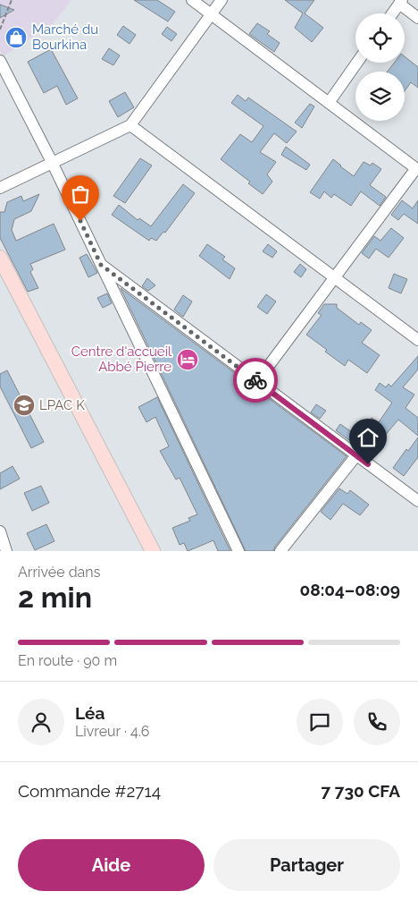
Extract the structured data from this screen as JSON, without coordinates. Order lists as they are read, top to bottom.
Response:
{
  "places": {
    "shop": ["Marché du Bourkina"],
    "hotel": ["Centre d'accueil Abbé Pierre"],
    "school or university": ["LPAC K"]
  },
  "page": {
    "heading": ["2 min", "Arrivée dans", "08:04–08:09"],
    "panel": [
      "Léa",
      "Livreur · 4.6",
      "Commande #2714",
      "7 730 CFA"
    ],
    "bar": "En route · 90 m",
    "buttons": ["Aide", "Partager"]
  }
}
